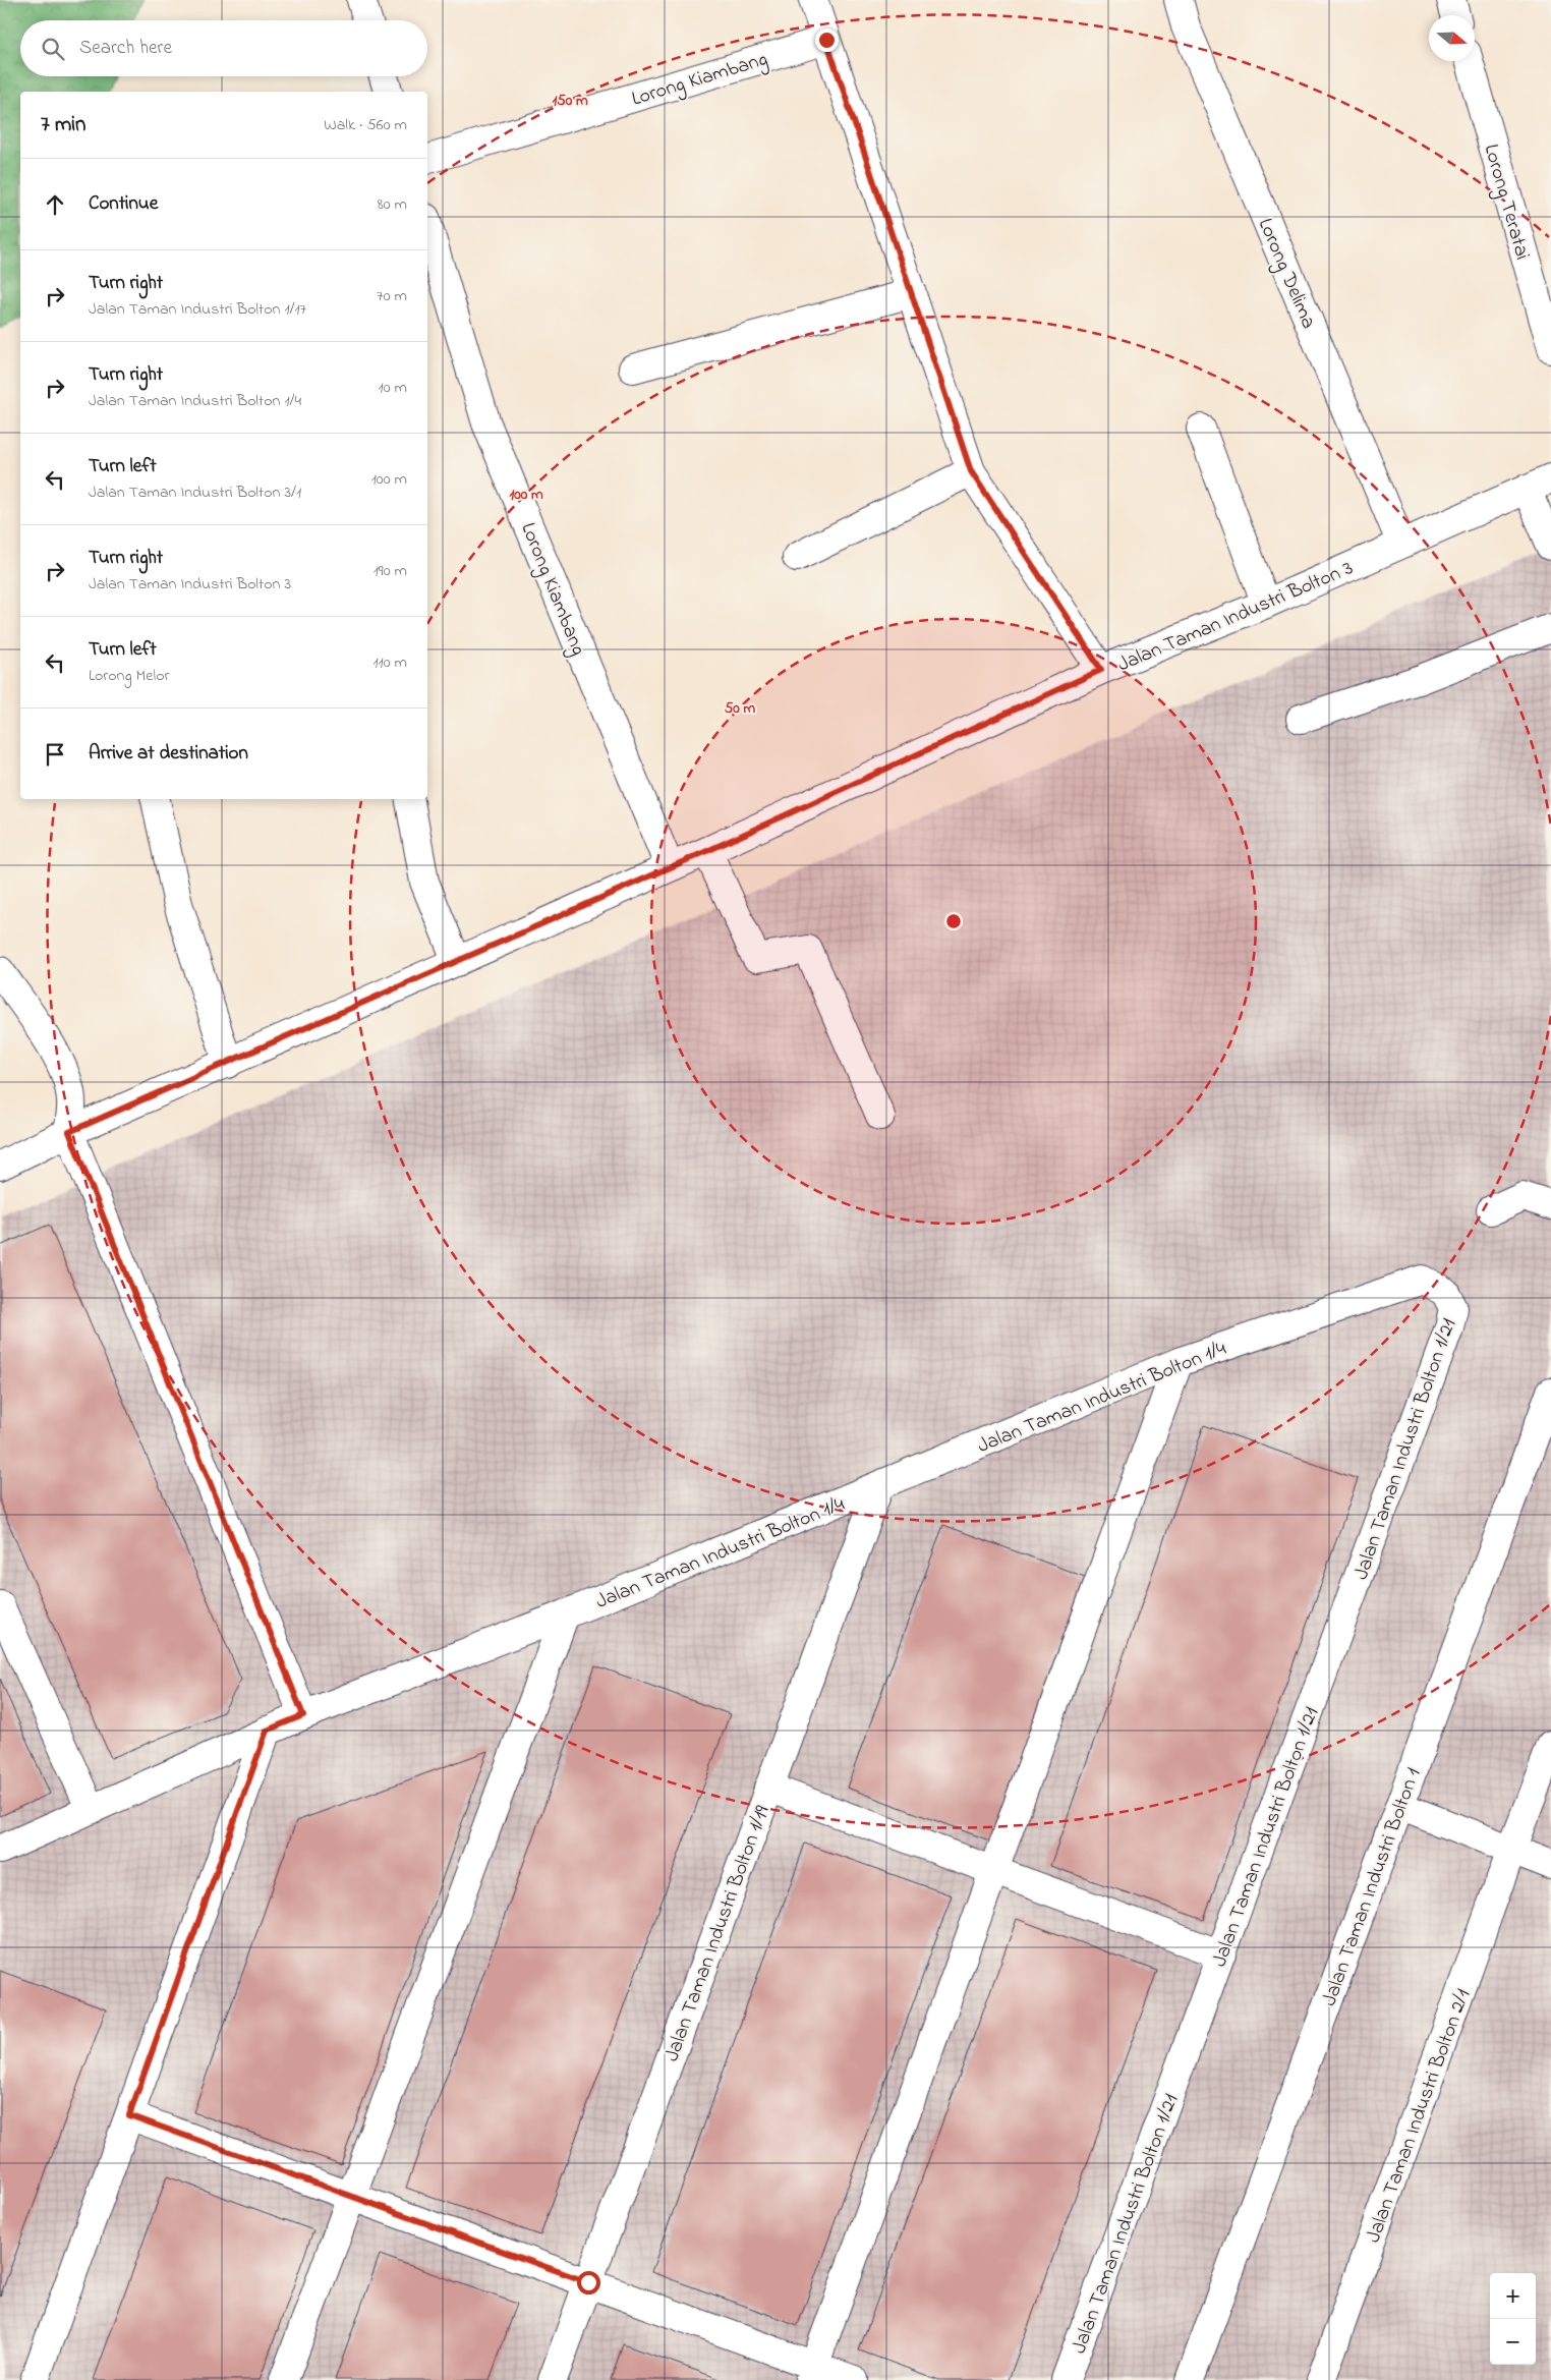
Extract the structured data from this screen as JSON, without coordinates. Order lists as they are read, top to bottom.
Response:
{
  "streets": {
    "street": [
      "Lorong Kiambang",
      "Lorong Teratai",
      "Lorong Delima",
      "Jalan Taman Industri Bolton 3",
      "Jalan Taman Industri Bolton 1/4",
      "Jalan Taman Industri Bolton 1/21",
      "Jalan Taman Industri Bolton 1",
      "Jalan Taman Industri Bolton 1/19",
      "Jalan Taman Industri Bolton 2/1"
    ]
  },
  "crossings": [
    ["Lorong Kiambang", "Jalan Taman Industri Bolton 3"],
    ["Lorong Delima", "Jalan Taman Industri Bolton 3"],
    ["Jalan Taman Industri Bolton 1/4", "Jalan Taman Industri Bolton 1/21"],
    ["Jalan Taman Industri Bolton 1/4", "Jalan Taman Industri Bolton 1/19"]
  ],
  "north": "right",
  "page": {
    "search": "Search here",
    "heading": ["7 min", "Walk · 560 m"],
    "list": [
      ["Continue", "80 m"],
      ["Turn right", "Jalan Taman Industri Bolton 1/17", "70 m"],
      ["Turn right", "Jalan Taman Industri Bolton 1/4", "10 m"],
      ["Turn left", "Jalan Taman Industri Bolton 3/1", "100 m"],
      ["Turn right", "Jalan Taman Industri Bolton 3", "190 m"],
      ["Turn left", "Lorong Melor", "110 m"],
      "Arrive at destination"
    ],
    "map_buttons": ["+", "−"]
  },
  "rings": ["150 m", "100 m", "50 m"]
}
